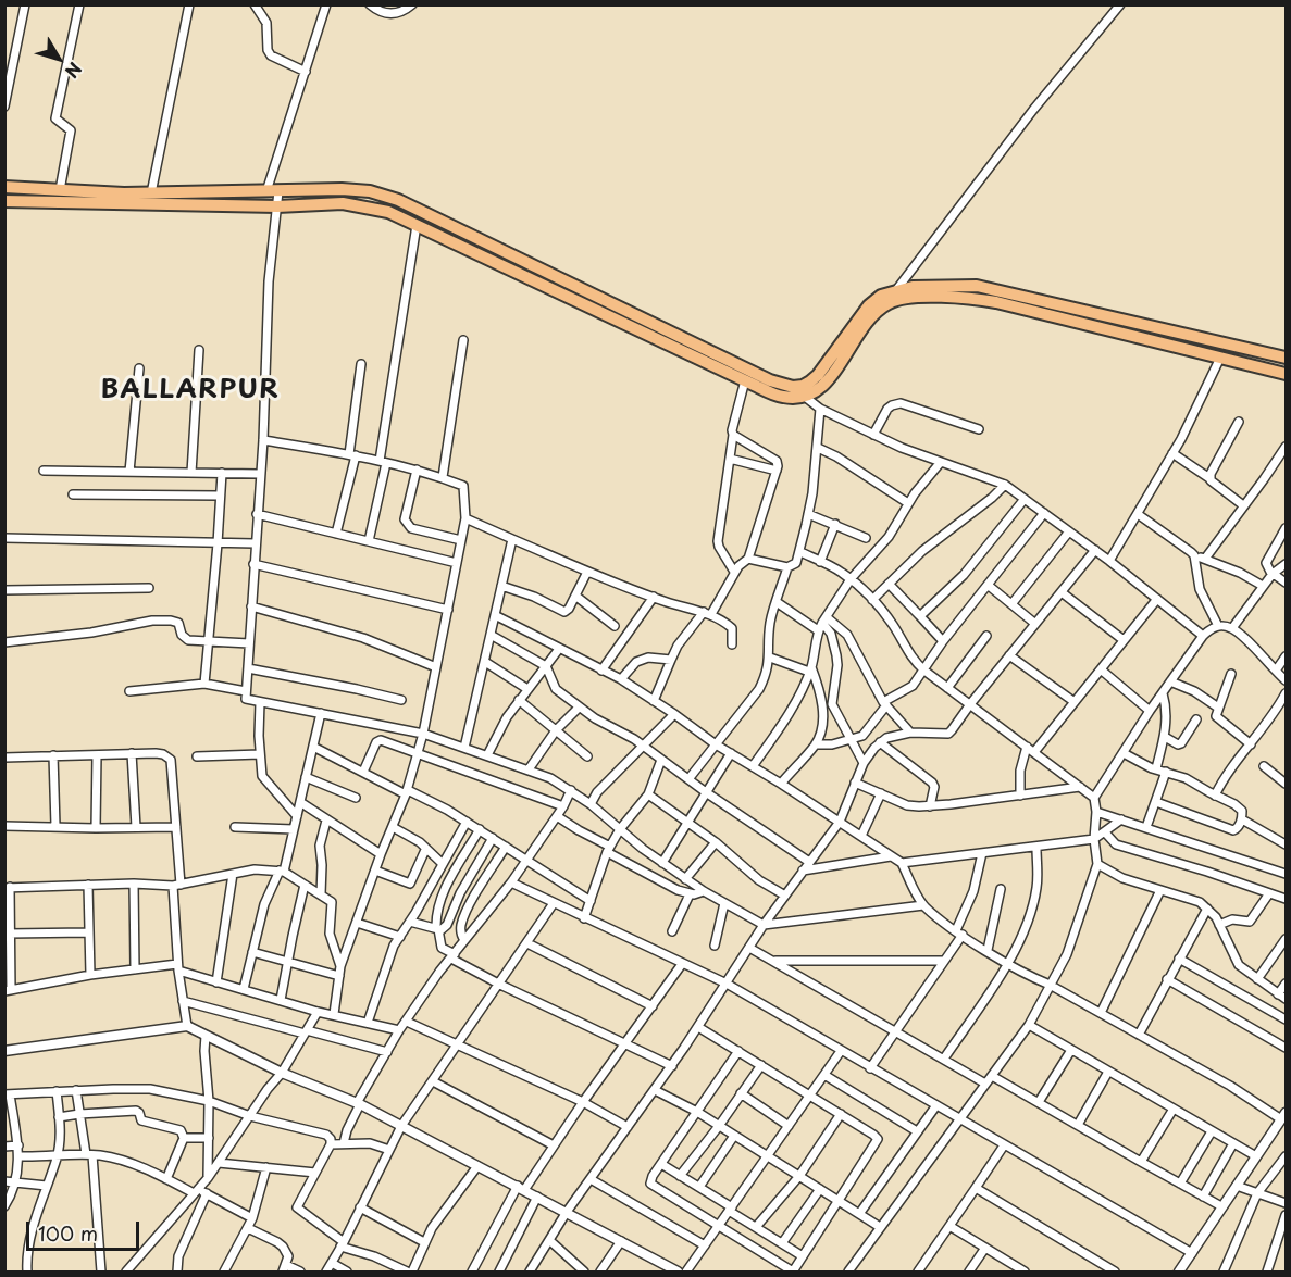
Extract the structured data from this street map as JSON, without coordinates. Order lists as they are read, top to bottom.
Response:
{
  "districts": ["BALLARPUR"],
  "scale_bar": "100 m",
  "north": "bottom right"
}
